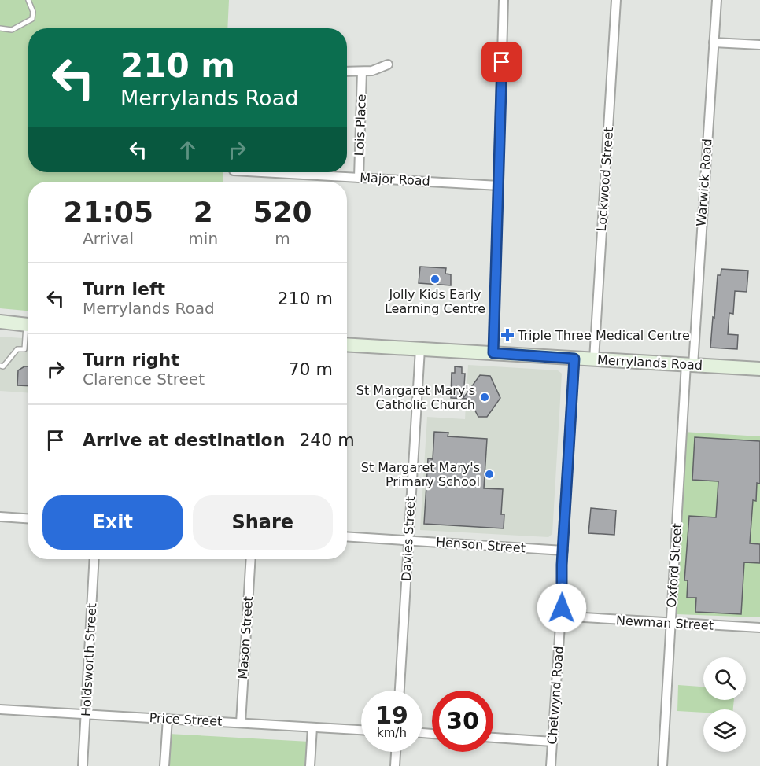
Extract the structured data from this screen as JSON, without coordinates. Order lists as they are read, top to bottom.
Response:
{
  "streets": {
    "main road": ["Merrylands Road"],
    "street": [
      "Lois Place",
      "Major Road",
      "Lockwood Street",
      "Warwick Road",
      "Davies Street",
      "Henson Street",
      "Oxford Street",
      "Newman Street",
      "Mason Street",
      "Holdsworth Street",
      "Chetwynd Road",
      "Price Street"
    ]
  },
  "crossings": [
    ["Lois Place", "Major Road"],
    ["Lockwood Street", "Merrylands Road"],
    ["Warwick Road", "Merrylands Road"],
    ["Warwick Road", "Oxford Street"],
    ["Merrylands Road", "Davies Street"],
    ["Merrylands Road", "Oxford Street"],
    ["Davies Street", "Henson Street"],
    ["Oxford Street", "Newman Street"],
    ["Newman Street", "Chetwynd Road"],
    ["Mason Street", "Price Street"],
    ["Holdsworth Street", "Price Street"]
  ],
  "places": {
    "other": ["Jolly Kids Early Learning Centre", "St Margaret Mary's Catholic Church", "St Margaret Mary's Primary School"],
    "health": ["Triple Three Medical Centre"]
  },
  "page": {
    "turn": ["210 m", "Merrylands Road"],
    "eta": [
      "21:05",
      "Arrival",
      "2",
      "min",
      "520",
      "m"
    ],
    "list": [
      {
        "name": "Turn left",
        "note": "Merrylands Road",
        "value": "210 m"
      },
      {
        "name": "Turn right",
        "note": "Clarence Street",
        "value": "70 m"
      },
      {
        "name": "Arrive at destination",
        "value": "240 m"
      }
    ],
    "buttons": ["Exit", "Share"],
    "speed": "19 km/h",
    "limit": "30"
  }
}
